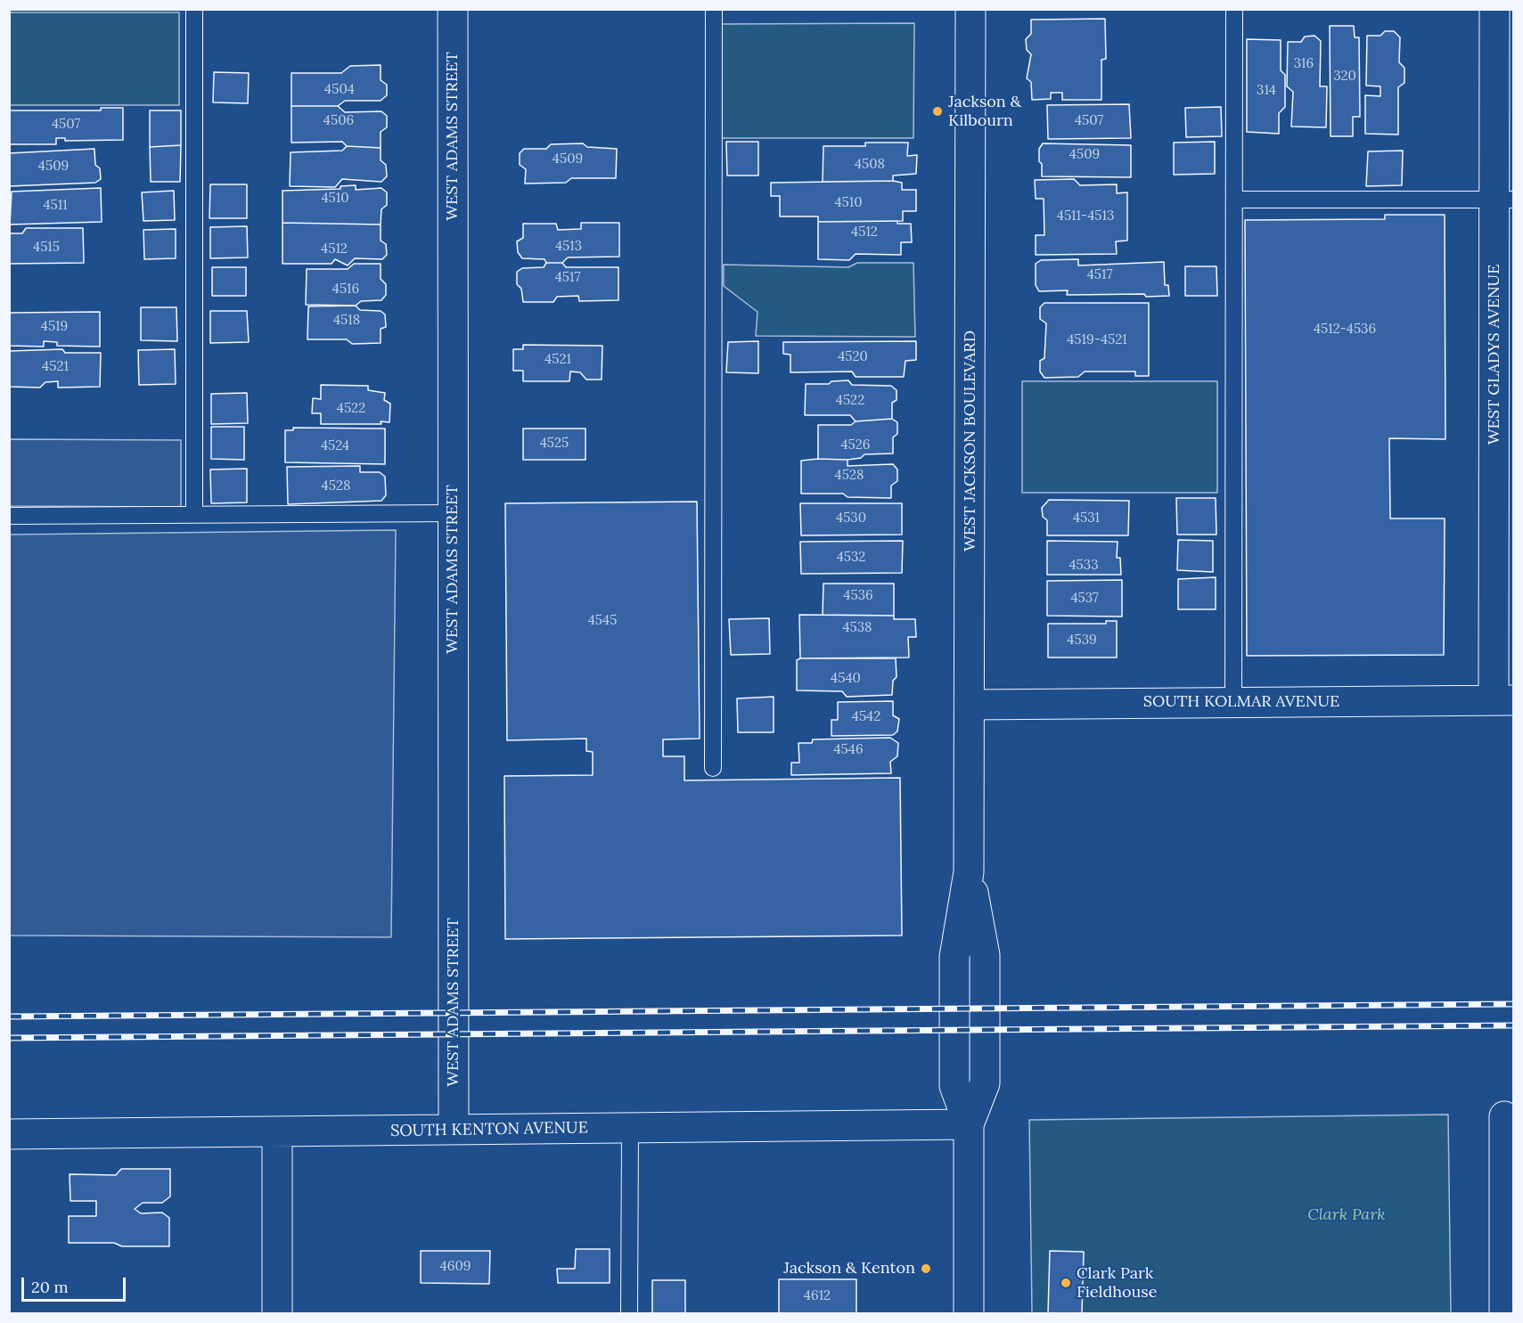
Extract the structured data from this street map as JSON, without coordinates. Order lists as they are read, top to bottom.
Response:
{
  "streets": {
    "street": [
      "WEST ADAMS STREET",
      "WEST GLADYS AVENUE",
      "WEST JACKSON BOULEVARD",
      "SOUTH KOLMAR AVENUE",
      "SOUTH KENTON AVENUE"
    ]
  },
  "crossings": [
    ["WEST ADAMS STREET", "SOUTH KENTON AVENUE"],
    ["WEST GLADYS AVENUE", "SOUTH KOLMAR AVENUE"],
    ["WEST JACKSON BOULEVARD", "SOUTH KOLMAR AVENUE"],
    ["WEST JACKSON BOULEVARD", "SOUTH KENTON AVENUE"]
  ],
  "parks": ["Clark Park"],
  "places": ["Jackson & Kilbourn", "Jackson & Kenton", "Clark Park Fieldhouse"],
  "house_numbers": [
    "316",
    "320",
    "4504",
    "314",
    "4506",
    "4507",
    "4507",
    "4509",
    "4509",
    "4508",
    "4509",
    "4510",
    "4510",
    "4511",
    "4511-4513",
    "4512",
    "4513",
    "4515",
    "4512",
    "4517",
    "4517",
    "4516",
    "4518",
    "4519",
    "4512-4536",
    "4519-4521",
    "4520",
    "4521",
    "4521",
    "4522",
    "4522",
    "4525",
    "4526",
    "4524",
    "4528",
    "4528",
    "4530",
    "4531",
    "4532",
    "4533",
    "4536",
    "4537",
    "4545",
    "4538",
    "4539",
    "4540",
    "4542",
    "4546",
    "4609",
    "4612"
  ],
  "scale_bar": "20 m"
}
